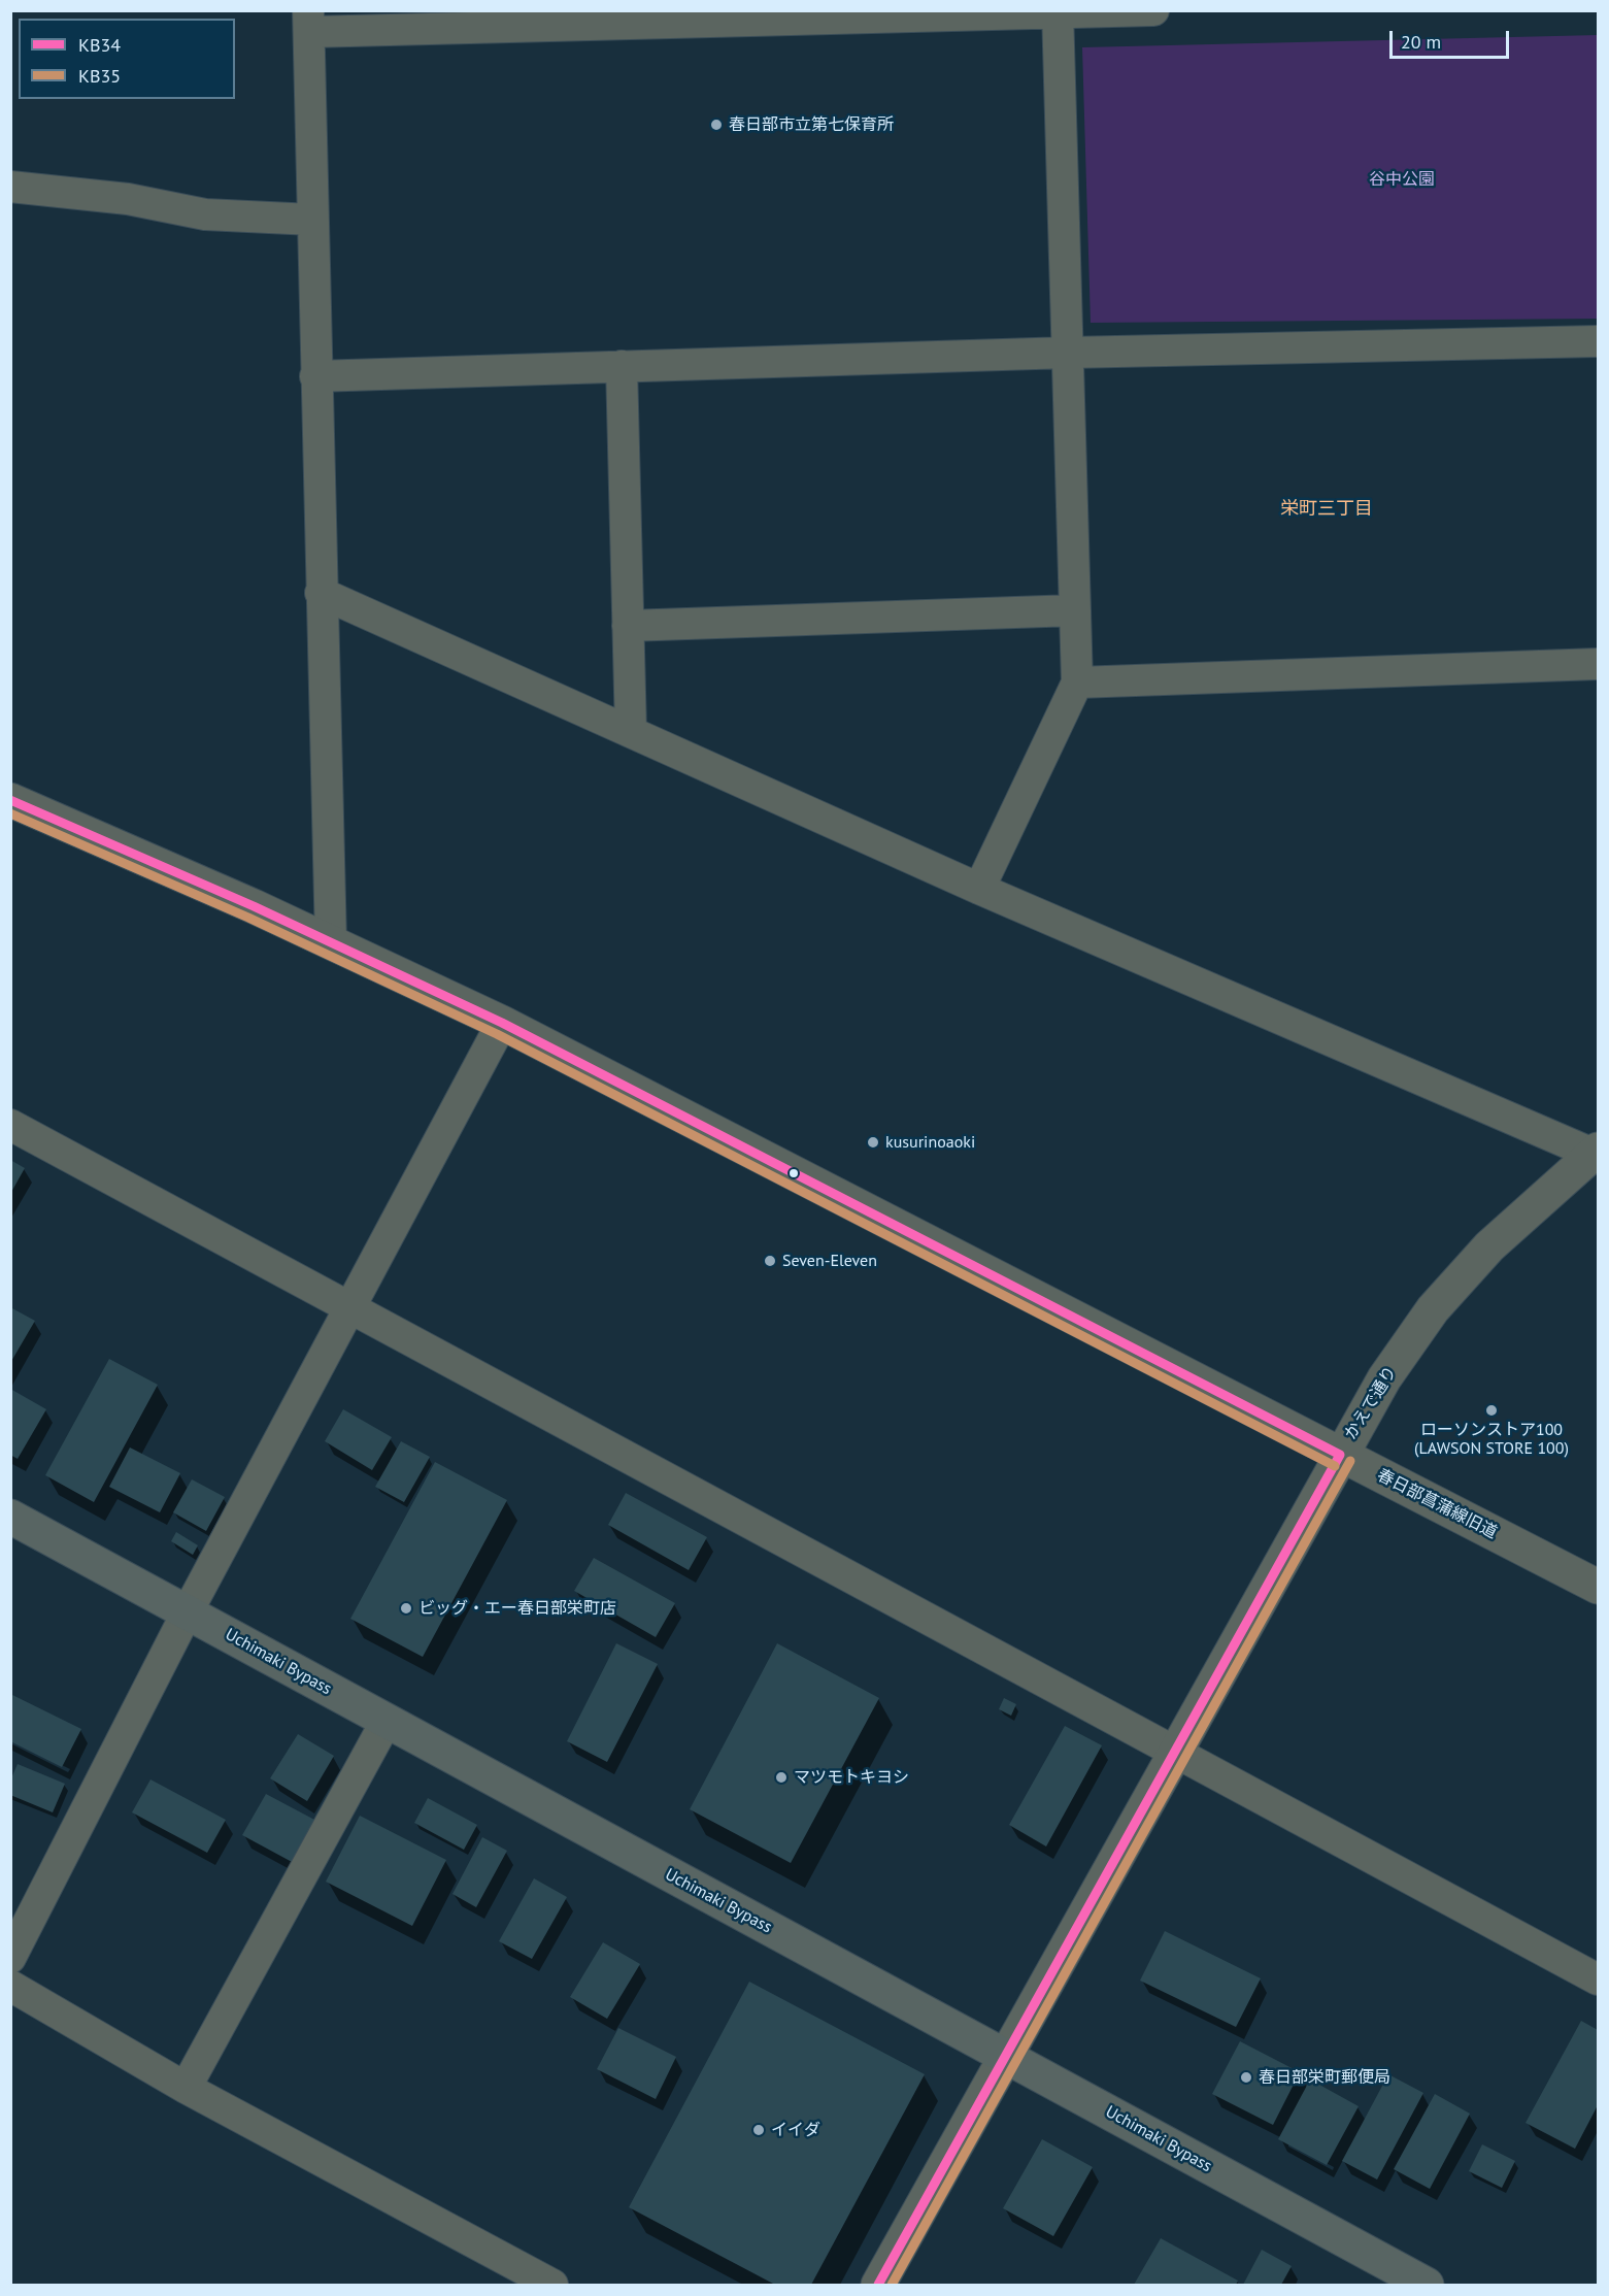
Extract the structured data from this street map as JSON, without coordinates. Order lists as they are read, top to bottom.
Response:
{
  "streets": {
    "main road": ["Uchimaki Bypass"],
    "street": ["かえで通り", "春日部菖蒲線旧道"]
  },
  "crossings": [
    ["かえで通り", "春日部菖蒲線旧道"],
    ["かえで通り", "Uchimaki Bypass"]
  ],
  "districts": ["栄町三丁目"],
  "parks": ["谷中公園"],
  "places": [
    "春日部市立第七保育所",
    "kusurinoaoki",
    "Seven-Eleven",
    "ローソンストア100 (LAWSON STORE 100)",
    "ビッグ・エー春日部栄町店",
    "マツモトキヨシ",
    "春日部栄町郵便局",
    "イイダ"
  ],
  "lines": ["transit line KB34", "transit line KB35"],
  "legend": ["KB34", "KB35"],
  "scale_bar": "20 m"
}
